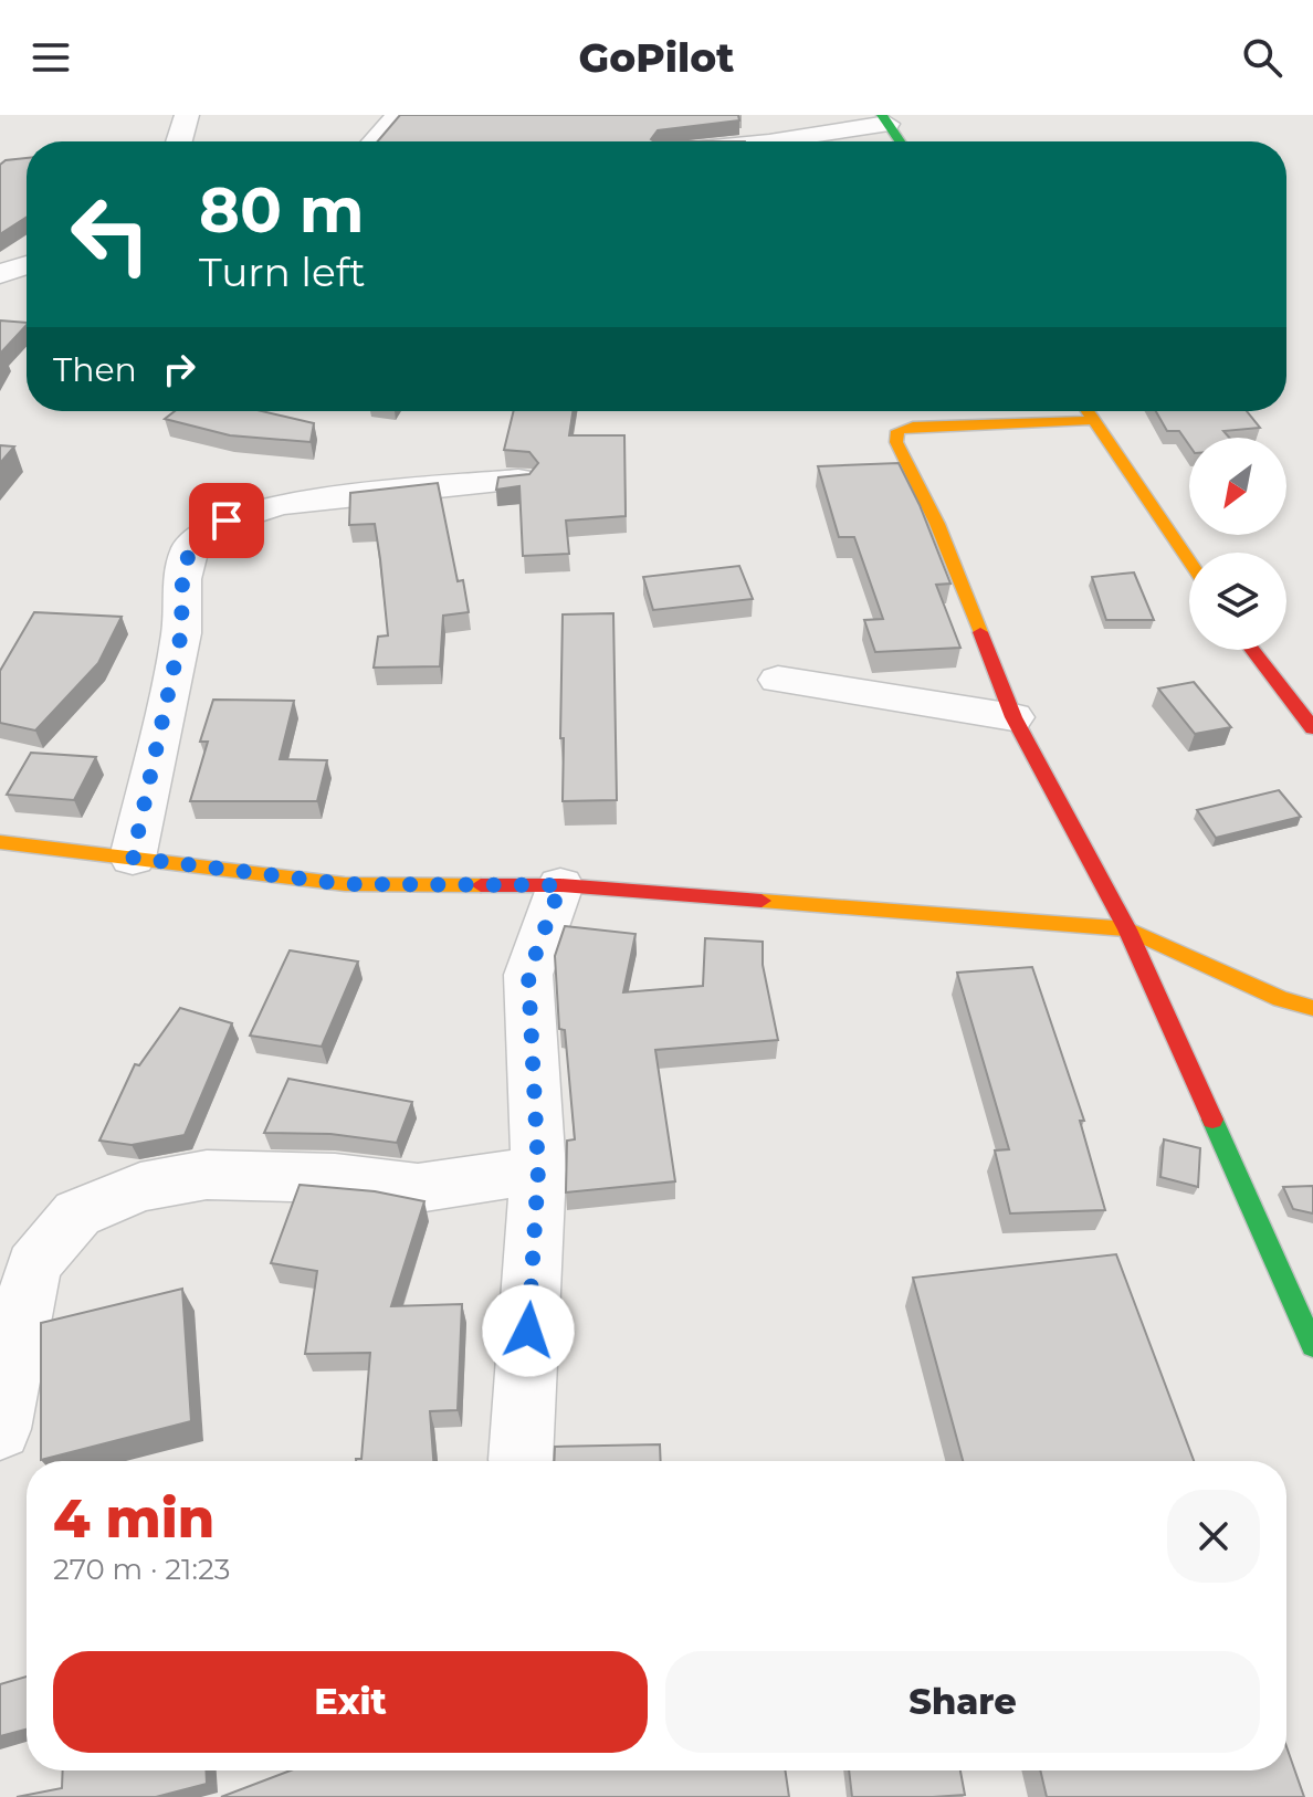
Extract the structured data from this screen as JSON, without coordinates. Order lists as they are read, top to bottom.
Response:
{
  "north": "bottom left",
  "page": {
    "header": "GoPilot",
    "turn": ["80 m", "Turn left"],
    "then": "Then",
    "heading": ["4 min", "270 m · 21:23"],
    "buttons": ["Exit", "Share"]
  }
}
